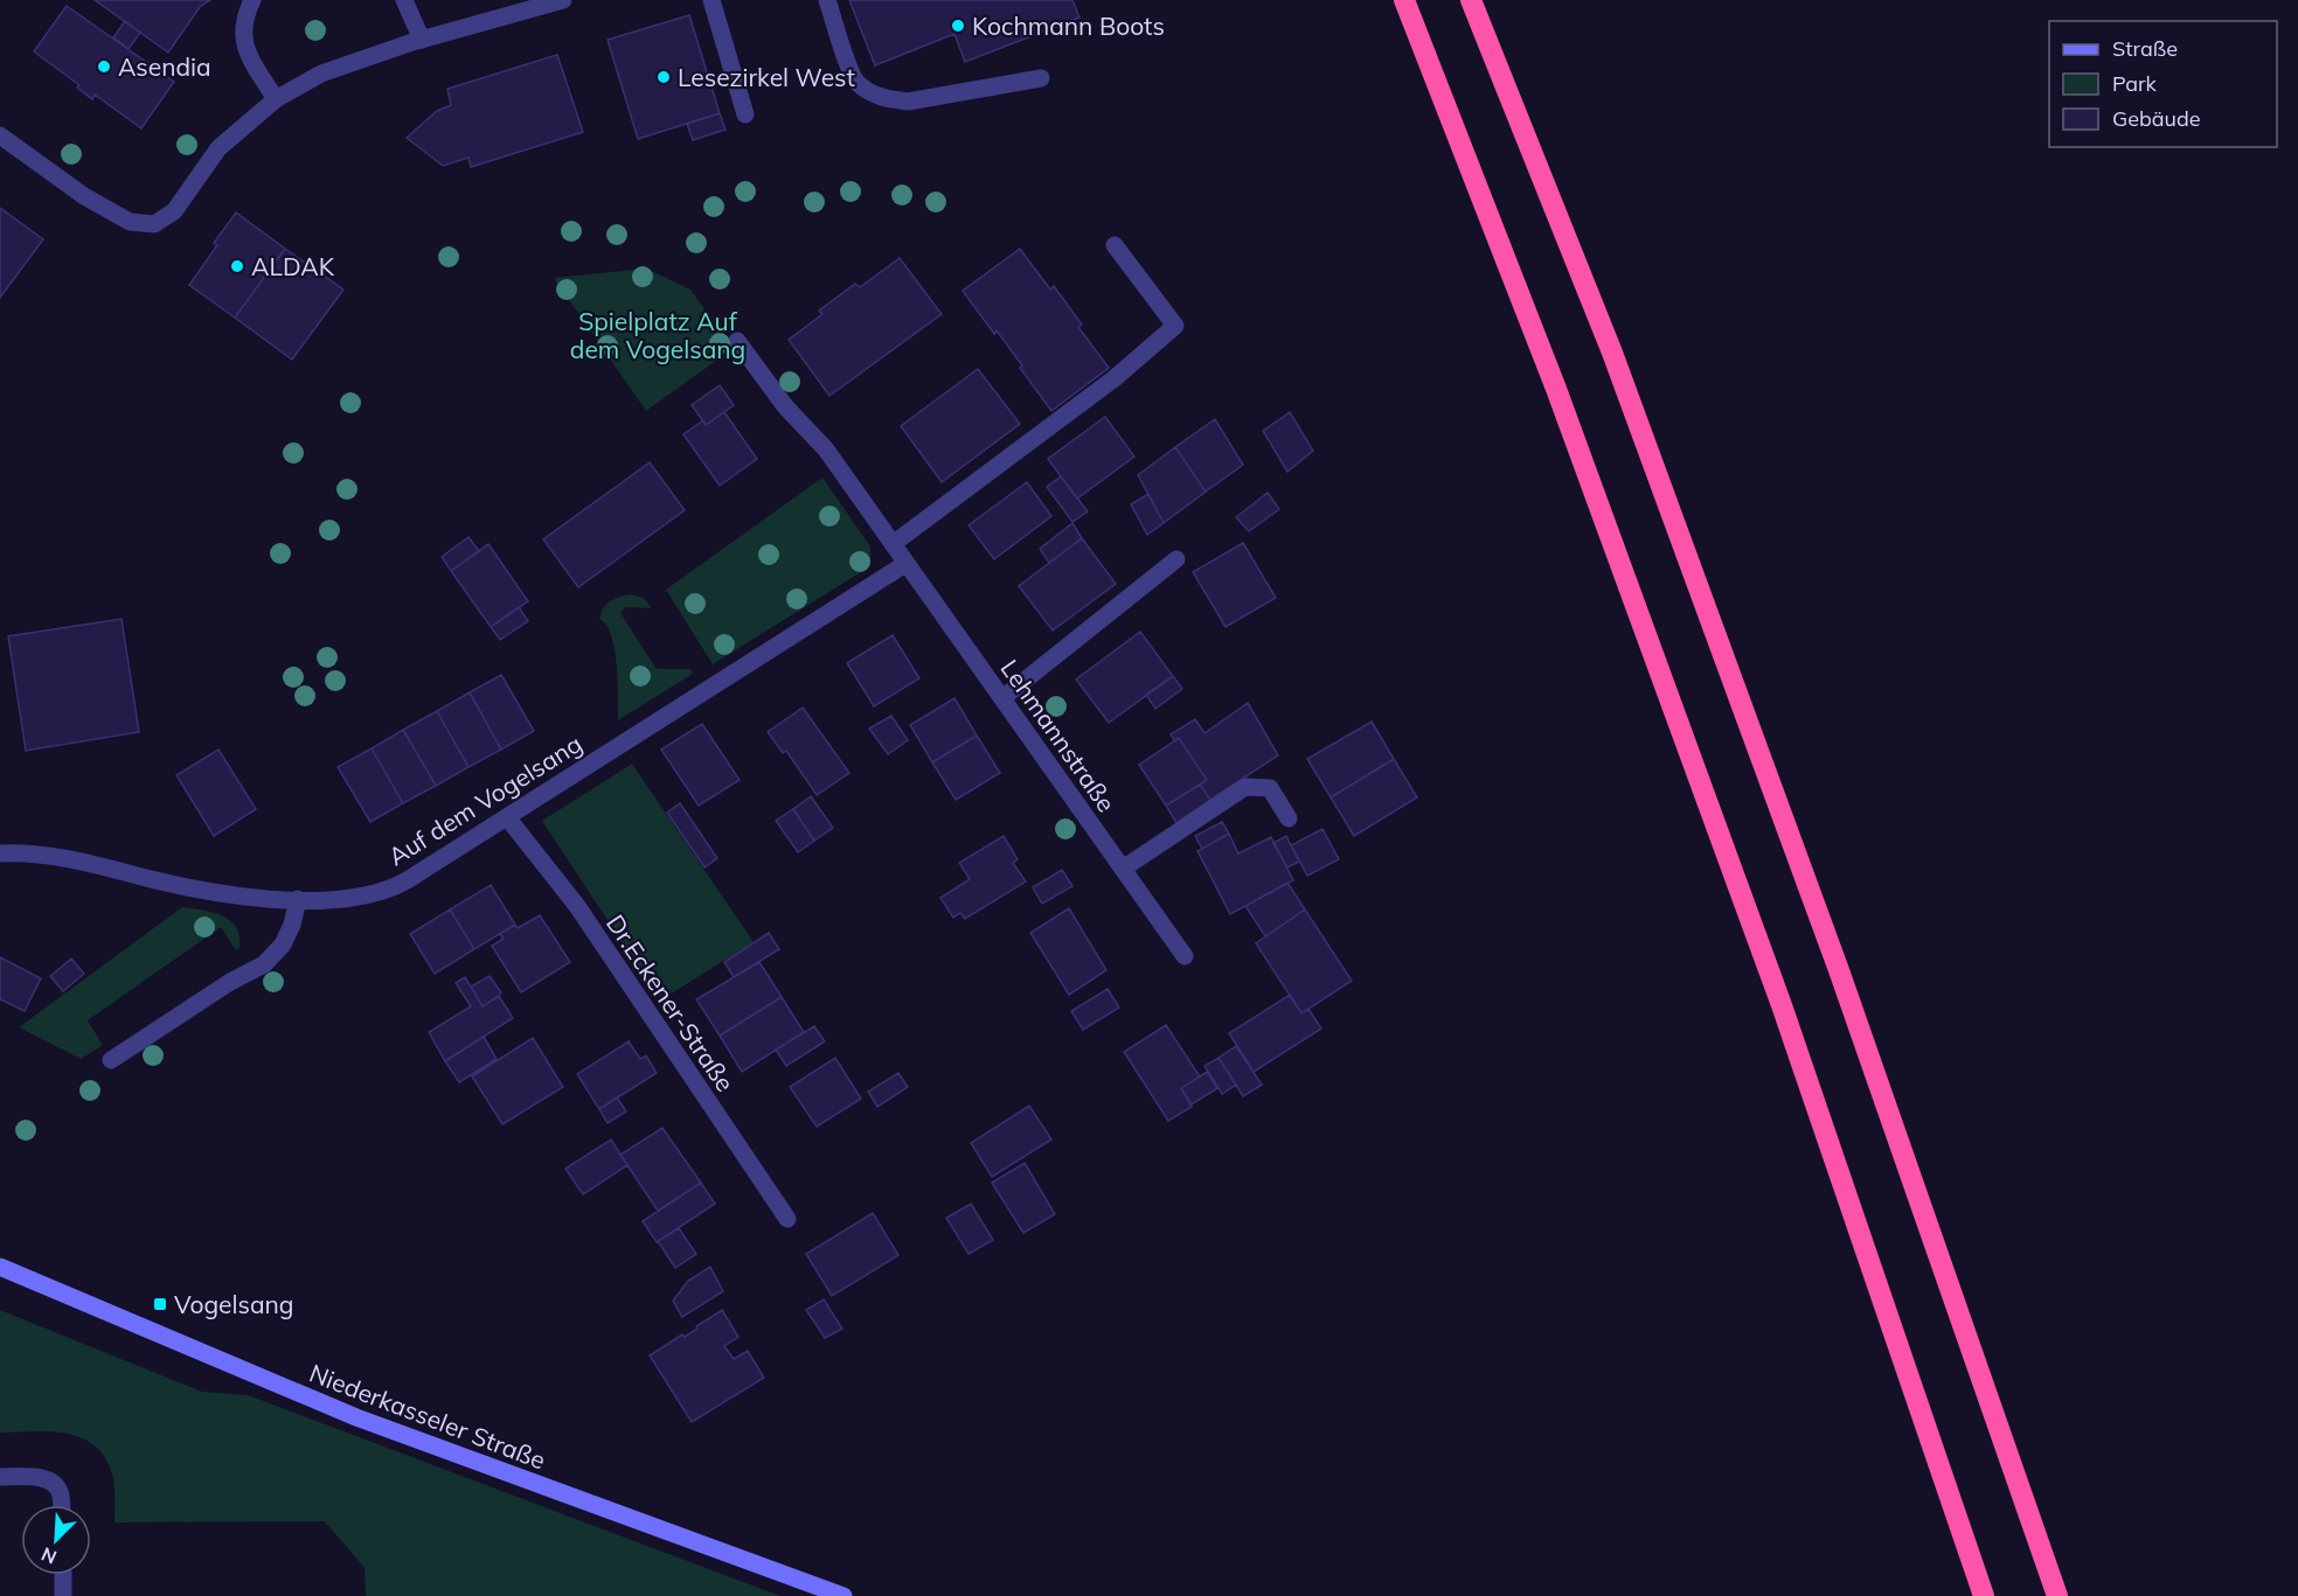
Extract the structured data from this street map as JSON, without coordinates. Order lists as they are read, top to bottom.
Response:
{
  "streets": {
    "main road": ["Niederkasseler Straße"],
    "street": ["Lehmannstraße", "Auf dem Vogelsang", "Dr.Eckener-Straße"]
  },
  "crossings": [
    ["Lehmannstraße", "Auf dem Vogelsang"],
    ["Auf dem Vogelsang", "Dr.Eckener-Straße"]
  ],
  "parks": ["Spielplatz Auf dem Vogelsang"],
  "places": {
    "other": [
      "Kochmann Boots",
      "Asendia",
      "Lesezirkel West",
      "ALDAK"
    ],
    "transit": ["Vogelsang"]
  },
  "legend": ["Straße", "Park", "Gebäude"],
  "north": "bottom left"
}
